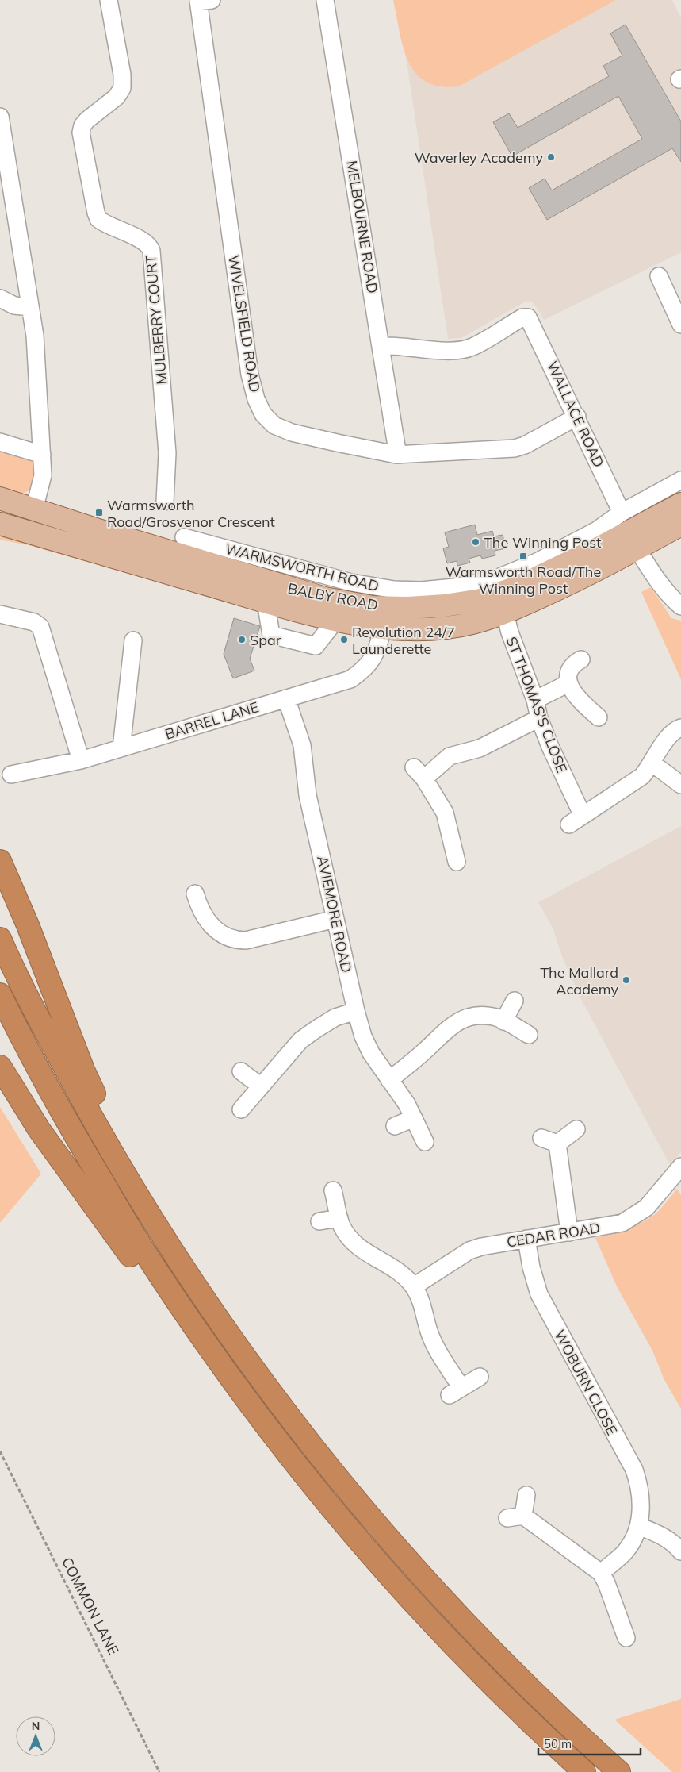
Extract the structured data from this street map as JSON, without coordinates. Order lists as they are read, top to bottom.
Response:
{
  "streets": {
    "main road": ["BALBY ROAD"],
    "street": [
      "MELBOURNE ROAD",
      "MULBERRY COURT",
      "WIVELSFIELD ROAD",
      "WALLACE ROAD",
      "WARMSWORTH ROAD",
      "ST THOMAS'S CLOSE",
      "BARREL LANE",
      "AVIEMORE ROAD",
      "CEDAR ROAD",
      "WOBURN CLOSE"
    ],
    "path": ["COMMON LANE"]
  },
  "crossings": [
    ["MELBOURNE ROAD", "WIVELSFIELD ROAD"],
    ["MELBOURNE ROAD", "WALLACE ROAD"],
    ["WIVELSFIELD ROAD", "WALLACE ROAD"],
    ["WALLACE ROAD", "WARMSWORTH ROAD"],
    ["BALBY ROAD", "ST THOMAS'S CLOSE"],
    ["BALBY ROAD", "BARREL LANE"],
    ["BARREL LANE", "AVIEMORE ROAD"],
    ["CEDAR ROAD", "WOBURN CLOSE"]
  ],
  "places": {
    "other": [
      "Waverley Academy",
      "The Winning Post",
      "Spar",
      "Revolution 24/7 Launderette",
      "The Mallard Academy"
    ],
    "transit": ["Warmsworth Road/Grosvenor Crescent", "Warmsworth Road/The Winning Post"]
  },
  "scale_bar": "50 m",
  "north": "top"
}
